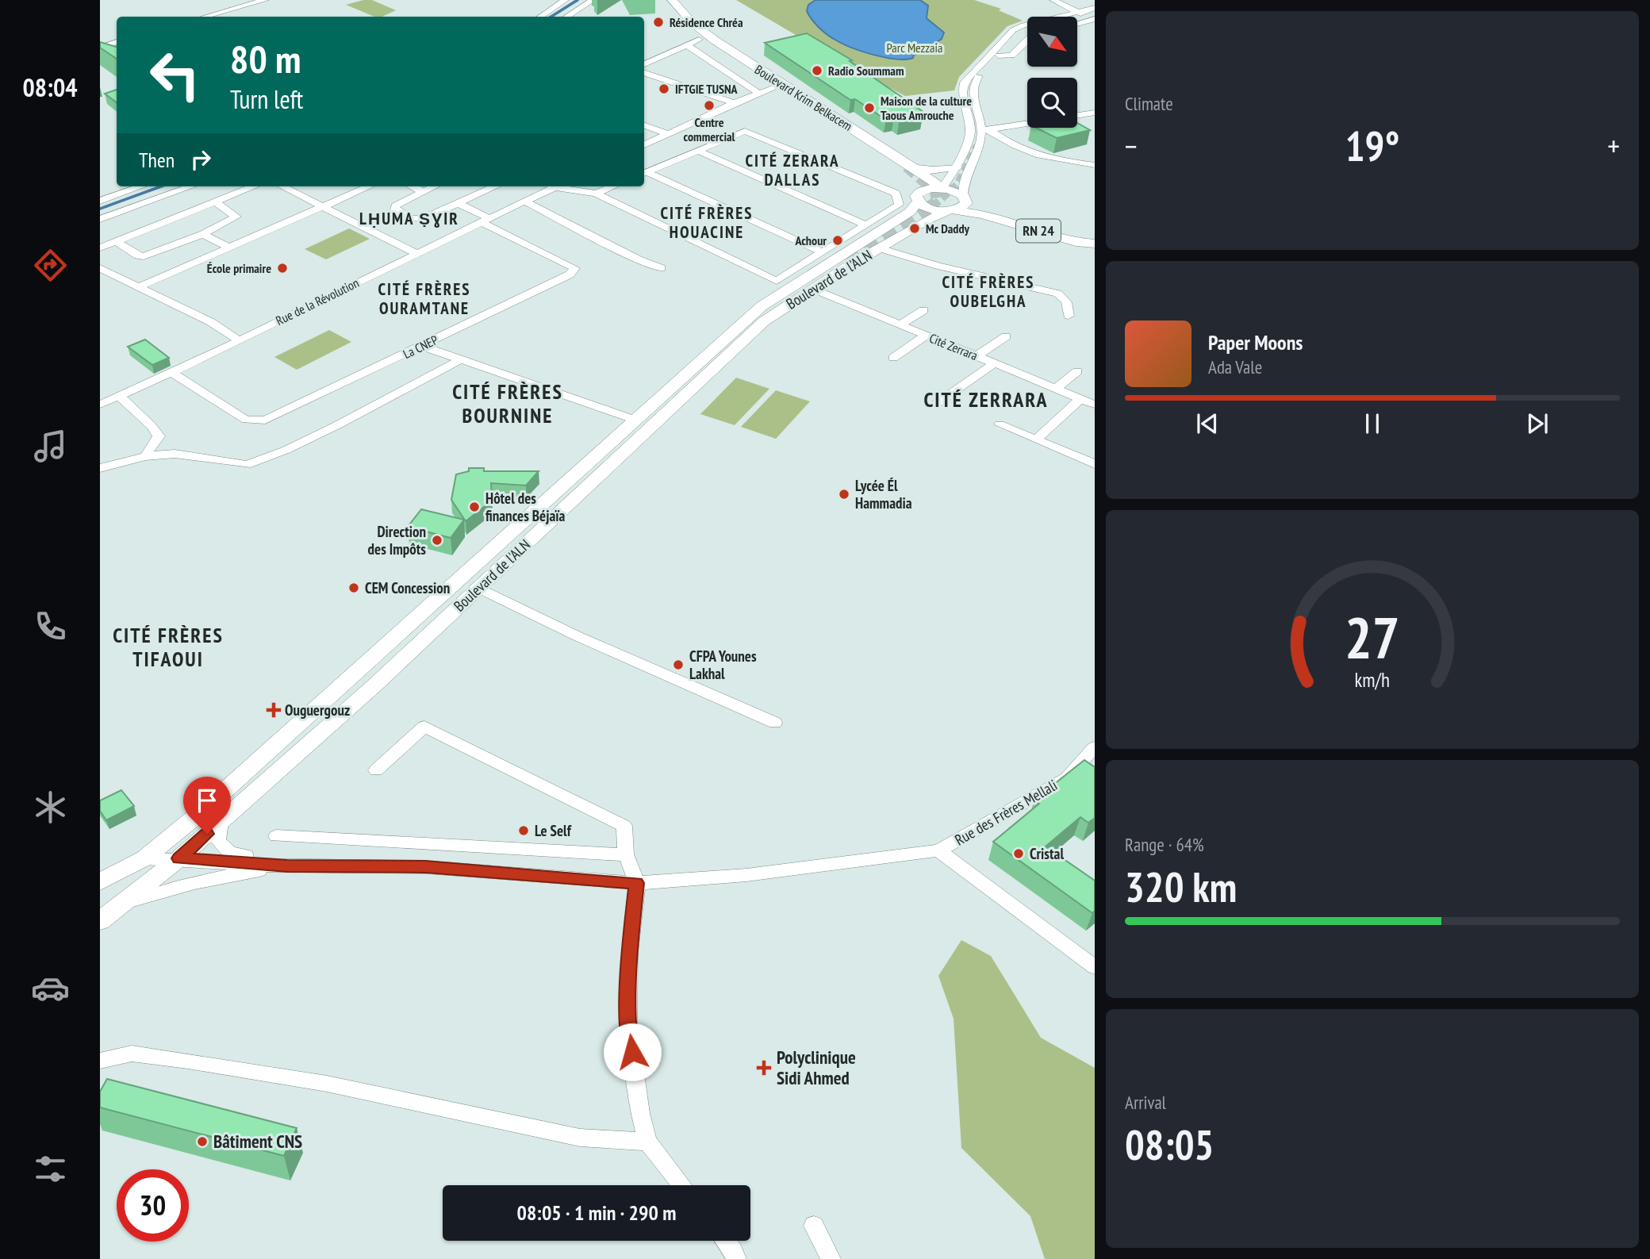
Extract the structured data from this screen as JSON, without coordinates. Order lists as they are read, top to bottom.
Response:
{
  "streets": {
    "main road": ["Boulevard Krim Belkacem", "RN 24", "Boulevard de l'ALN"],
    "street": [
      "Rue de la Révolution",
      "La CNEP",
      "Cité Zerrara",
      "Rue des Frères Mellali"
    ]
  },
  "crossings": [
    ["Boulevard Krim Belkacem", "Boulevard de l'ALN"],
    ["RN 24", "Boulevard de l'ALN"],
    ["Boulevard de l'ALN", "Cité Zerrara"],
    ["Rue de la Révolution", "La CNEP"]
  ],
  "districts": [
    "CITÉ ZERARA DALLAS",
    "CITÉ FRÈRES HOUACINE",
    "LḤUMA ṢƔIR",
    "CITÉ FRÈRES OUBELGHA",
    "CITÉ FRÈRES OURAMTANE",
    "CITÉ FRÈRES BOURNINE",
    "CITÉ ZERRARA",
    "CITÉ FRÈRES TIFAOUI"
  ],
  "parks": ["Parc Mezzaia"],
  "places": {
    "other": [
      "Résidence Chréa",
      "Radio Soummam",
      "IFTGIE TUSNA",
      "Centre commercial",
      "Maison de la culture Taous Amrouche",
      "Mc Daddy",
      "Achour",
      "École primaire",
      "Lycée Él Hammadia",
      "Hôtel des finances Béjaïa",
      "Direction des Impôts",
      "CEM Concession",
      "CFPA Younes Lakhal",
      "Le Self",
      "Cristal",
      "Bâtiment CNS"
    ],
    "health": ["Ouguergouz", "Polyclinique Sidi Ahmed"]
  },
  "north": "bottom right",
  "page": {
    "tabs": "08:04",
    "tile": [
      "Climate",
      ["Range · 64%", "320 km"],
      ["Arrival", "08:05"]
    ],
    "turn": ["80 m", "Turn left"],
    "heat": ["−", "19°", "+"],
    "then": "Then",
    "song": ["Paper Moons", "Ada Vale"],
    "limit": "30",
    "trip": "08:05 · 1 min · 290 m",
    "gauge": ["27", "km/h"]
  }
}
